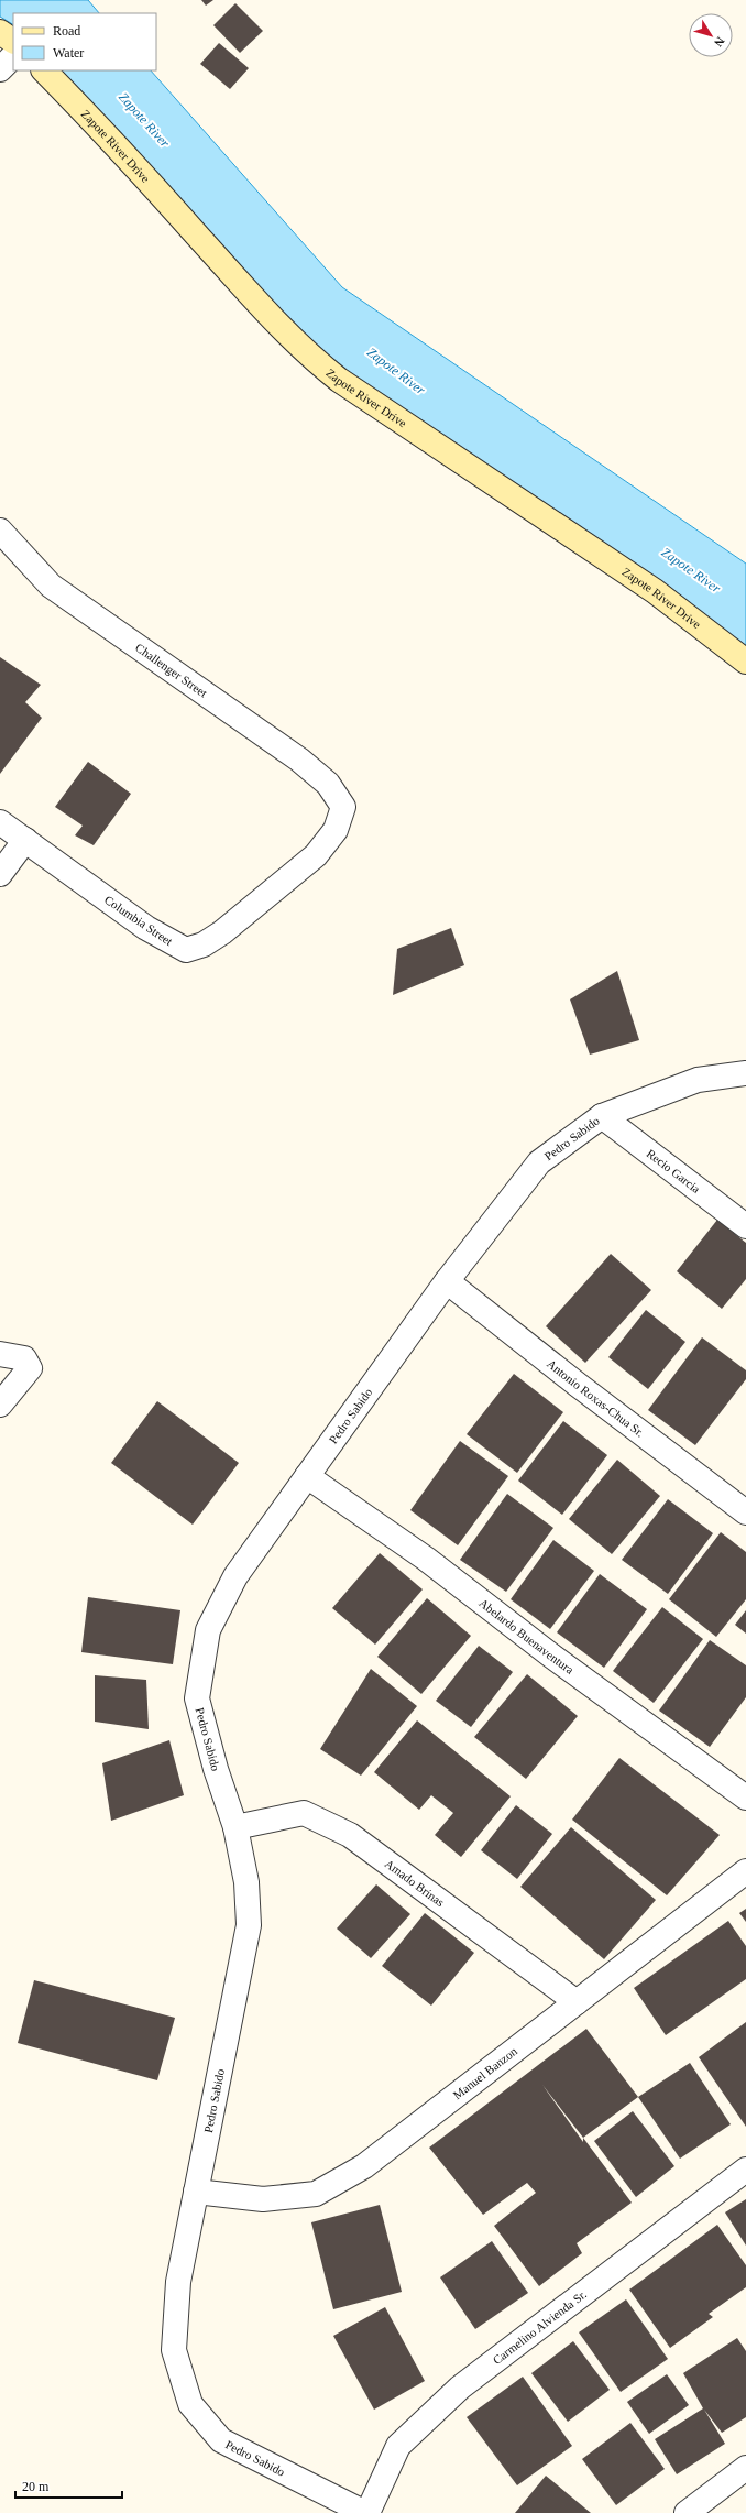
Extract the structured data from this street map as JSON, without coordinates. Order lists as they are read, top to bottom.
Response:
{
  "streets": {
    "main road": ["Zapote River Drive"],
    "street": [
      "Challenger Street",
      "Columbia Street",
      "Pedro Sabido",
      "Recio Garcia",
      "Antonio Roxas-Chua Sr.",
      "Abelardo Buenaventura",
      "Amado Brinas",
      "Manuel Banzon",
      "Carmelino Alvienda Sr."
    ]
  },
  "crossings": [
    ["Challenger Street", "Columbia Street"],
    ["Pedro Sabido", "Recio Garcia"],
    ["Pedro Sabido", "Antonio Roxas-Chua Sr."],
    ["Pedro Sabido", "Abelardo Buenaventura"],
    ["Pedro Sabido", "Amado Brinas"],
    ["Pedro Sabido", "Manuel Banzon"],
    ["Pedro Sabido", "Carmelino Alvienda Sr."],
    ["Amado Brinas", "Manuel Banzon"]
  ],
  "water": ["Zapote River"],
  "legend": ["Road", "Water"],
  "scale_bar": "20 m",
  "north": "bottom right"
}
